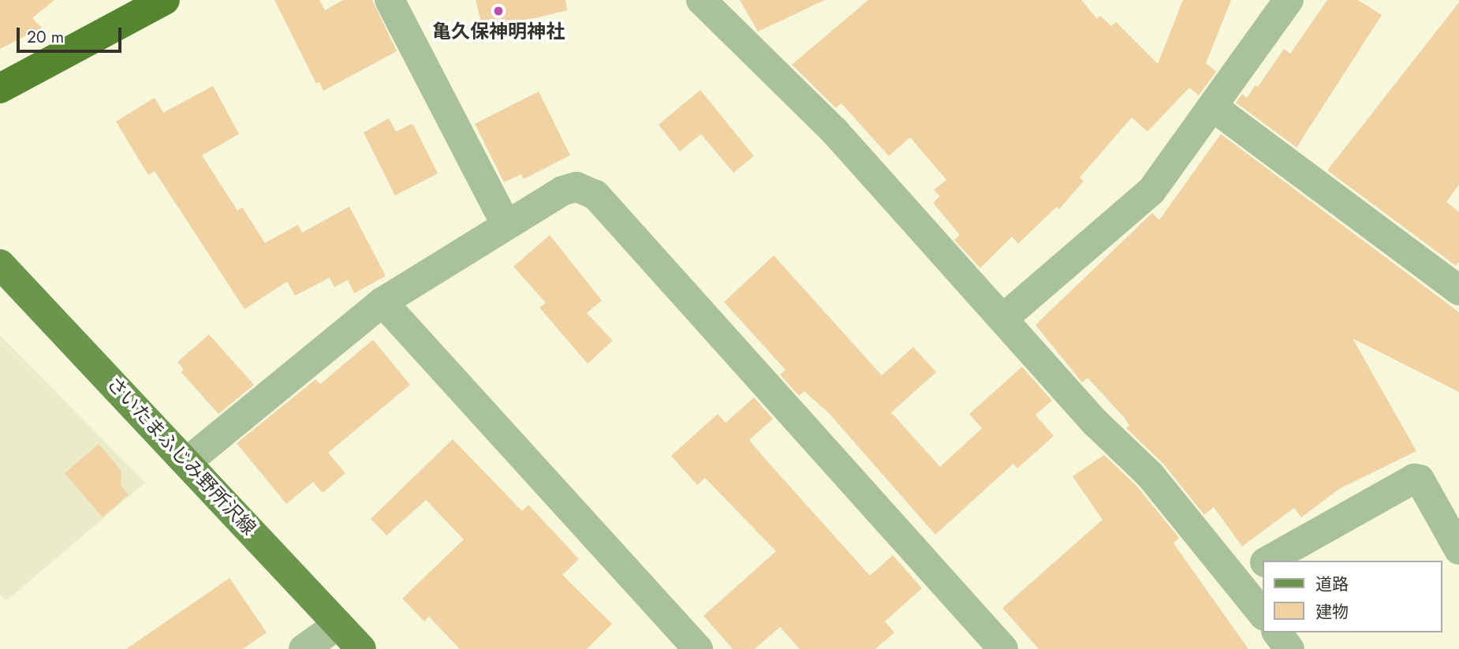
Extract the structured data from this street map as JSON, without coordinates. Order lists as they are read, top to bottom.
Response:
{
  "streets": {
    "main road": ["さいたまふじみ野所沢線"]
  },
  "places": ["亀久保神明神社"],
  "legend": ["道路", "建物"],
  "scale_bar": "20 m"
}
